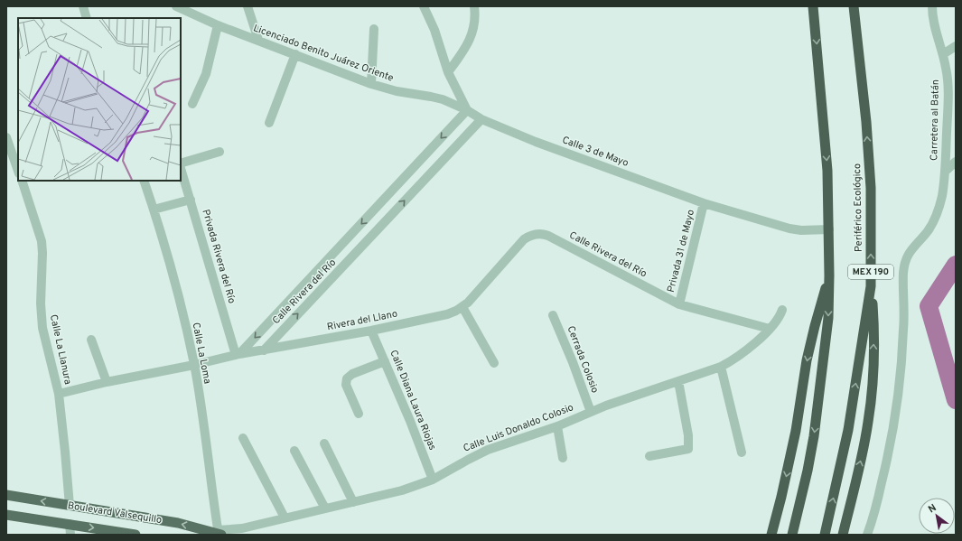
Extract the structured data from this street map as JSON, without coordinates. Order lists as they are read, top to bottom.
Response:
{
  "streets": {
    "highway": ["Periférico Ecológico", "MEX 190"],
    "main road": ["Boulevard Valsequillo"],
    "street": [
      "Licenciado Benito Juárez Oriente",
      "Carretera al Batán",
      "Calle 3 de Mayo",
      "Privada 31 de Mayo",
      "Calle Rivera del Río",
      "Privada Rivera del Río",
      "Rivera del Llano",
      "Calle La Llanura",
      "Calle La Loma",
      "Cerrada Colosio",
      "Calle Diana Laura Riojas",
      "Calle Luis Donaldo Colosio"
    ]
  },
  "crossings": [
    ["Licenciado Benito Juárez Oriente", "Calle 3 de Mayo"],
    ["Licenciado Benito Juárez Oriente", "Calle Rivera del Río"],
    ["Calle 3 de Mayo", "Privada 31 de Mayo"],
    ["Calle 3 de Mayo", "Calle Rivera del Río"],
    ["Privada 31 de Mayo", "Calle Rivera del Río"],
    ["Calle Rivera del Río", "Privada Rivera del Río"],
    ["Calle Rivera del Río", "Rivera del Llano"],
    ["Calle Rivera del Río", "Calle Luis Donaldo Colosio"],
    ["Rivera del Llano", "Calle Diana Laura Riojas"],
    ["Calle La Llanura", "Boulevard Valsequillo"],
    ["Calle La Loma", "Calle Luis Donaldo Colosio"],
    ["Calle La Loma", "Boulevard Valsequillo"],
    ["Cerrada Colosio", "Calle Luis Donaldo Colosio"],
    ["Calle Diana Laura Riojas", "Calle Luis Donaldo Colosio"],
    ["Calle Luis Donaldo Colosio", "Boulevard Valsequillo"]
  ],
  "north": "top left"
}
